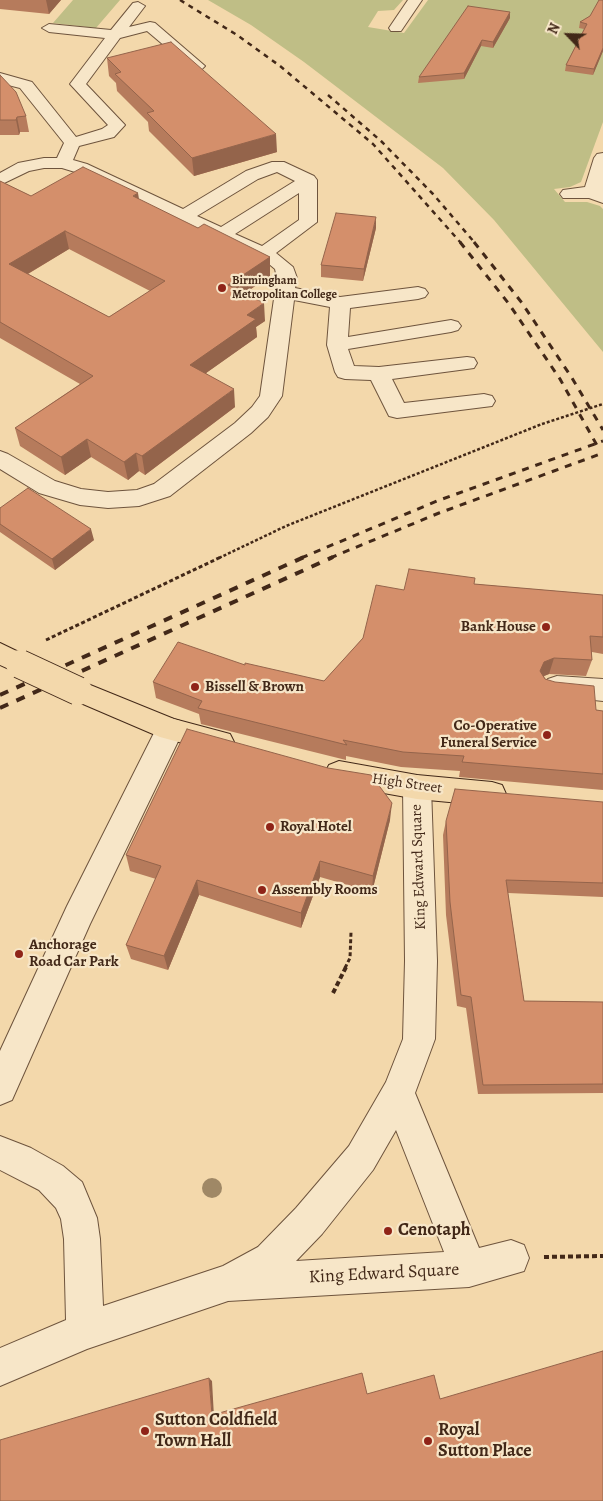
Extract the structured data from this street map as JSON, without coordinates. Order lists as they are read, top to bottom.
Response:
{
  "streets": {
    "main road": ["High Street"],
    "street": ["King Edward Square"]
  },
  "crossings": [
    ["High Street", "King Edward Square"]
  ],
  "places": [
    "Birmingham Metropolitan College",
    "Bank House",
    "Bissell & Brown",
    "Co-Operative Funeral Service",
    "Royal Hotel",
    "Assembly Rooms",
    "Anchorage Road Car Park",
    "Cenotaph",
    "Sutton Coldfield Town Hall",
    "Royal Sutton Place"
  ],
  "north": "top left"
}
